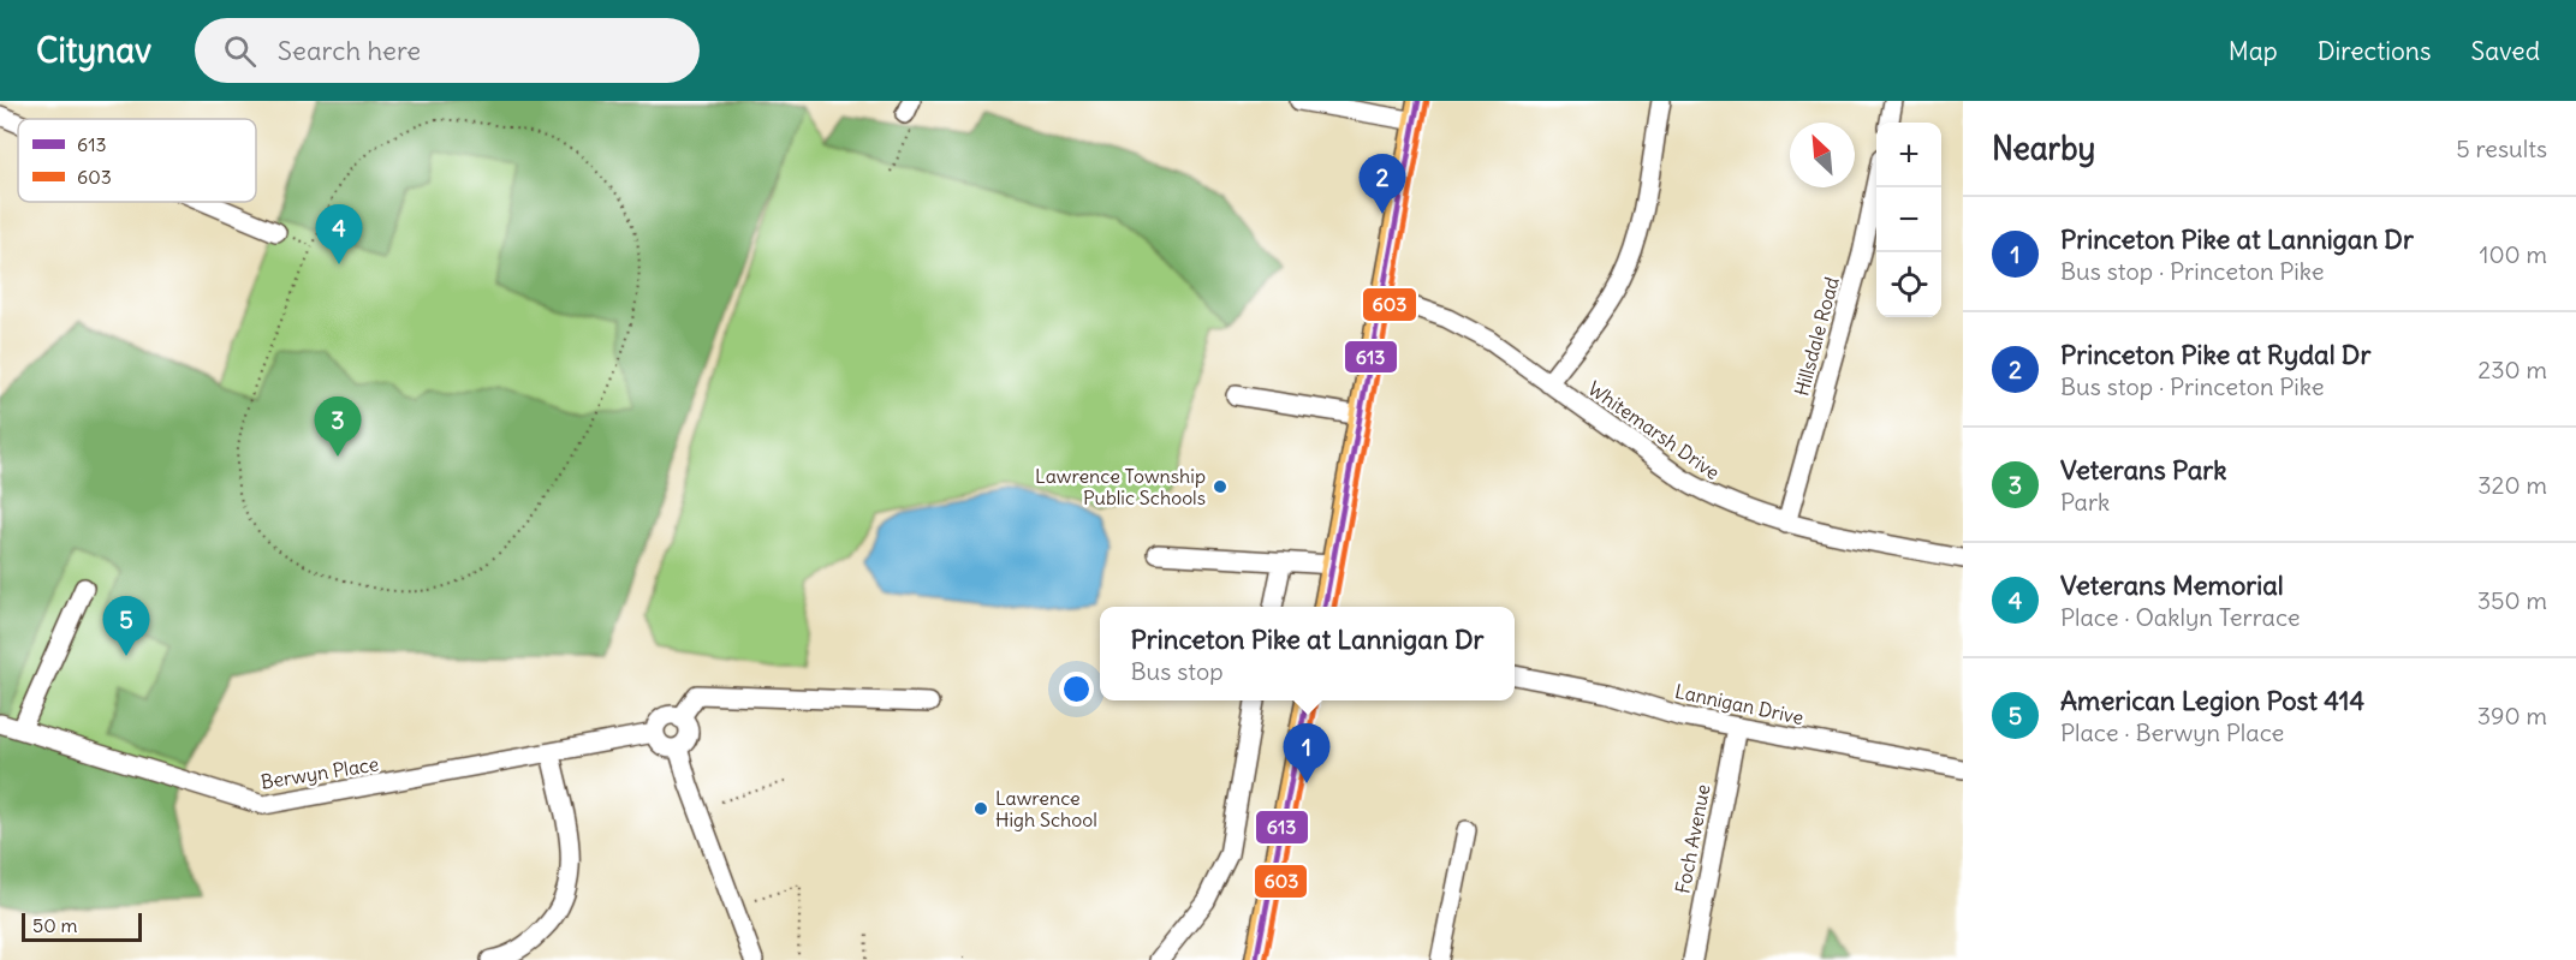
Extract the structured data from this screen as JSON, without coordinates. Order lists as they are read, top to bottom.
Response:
{
  "streets": {
    "street": [
      "Hillsdale Road",
      "Whitemarsh Drive",
      "Lannigan Drive",
      "Berwyn Place",
      "Foch Avenue"
    ]
  },
  "crossings": [
    ["Hillsdale Road", "Whitemarsh Drive"],
    ["Lannigan Drive", "Foch Avenue"]
  ],
  "places": ["Lawrence Township Public Schools", "Lawrence High School"],
  "lines": ["transit line 613", "transit line 603"],
  "legend": ["613", "603"],
  "scale_bar": "50 m",
  "north": "top left",
  "page": {
    "header": "Citynav",
    "search": "Search here",
    "nav": ["Map", "Directions", "Saved"],
    "heading": ["Nearby", "5 results"],
    "map_buttons": ["+", "−"],
    "pins": [
      "2",
      "4",
      "3",
      "5",
      "1"
    ],
    "list": [
      {
        "mark": "1",
        "name": "Princeton Pike at Lannigan Dr",
        "note": "Bus stop · Princeton Pike",
        "value": "100 m"
      },
      {
        "mark": "2",
        "name": "Princeton Pike at Rydal Dr",
        "note": "Bus stop · Princeton Pike",
        "value": "230 m"
      },
      {
        "mark": "3",
        "name": "Veterans Park",
        "note": "Park",
        "value": "320 m"
      },
      {
        "mark": "4",
        "name": "Veterans Memorial",
        "note": "Place · Oaklyn Terrace",
        "value": "350 m"
      },
      {
        "mark": "5",
        "name": "American Legion Post 414",
        "note": "Place · Berwyn Place",
        "value": "390 m"
      }
    ],
    "popup": ["Princeton Pike at Lannigan Dr", "Bus stop"],
    "scale": "50 m"
  }
}
